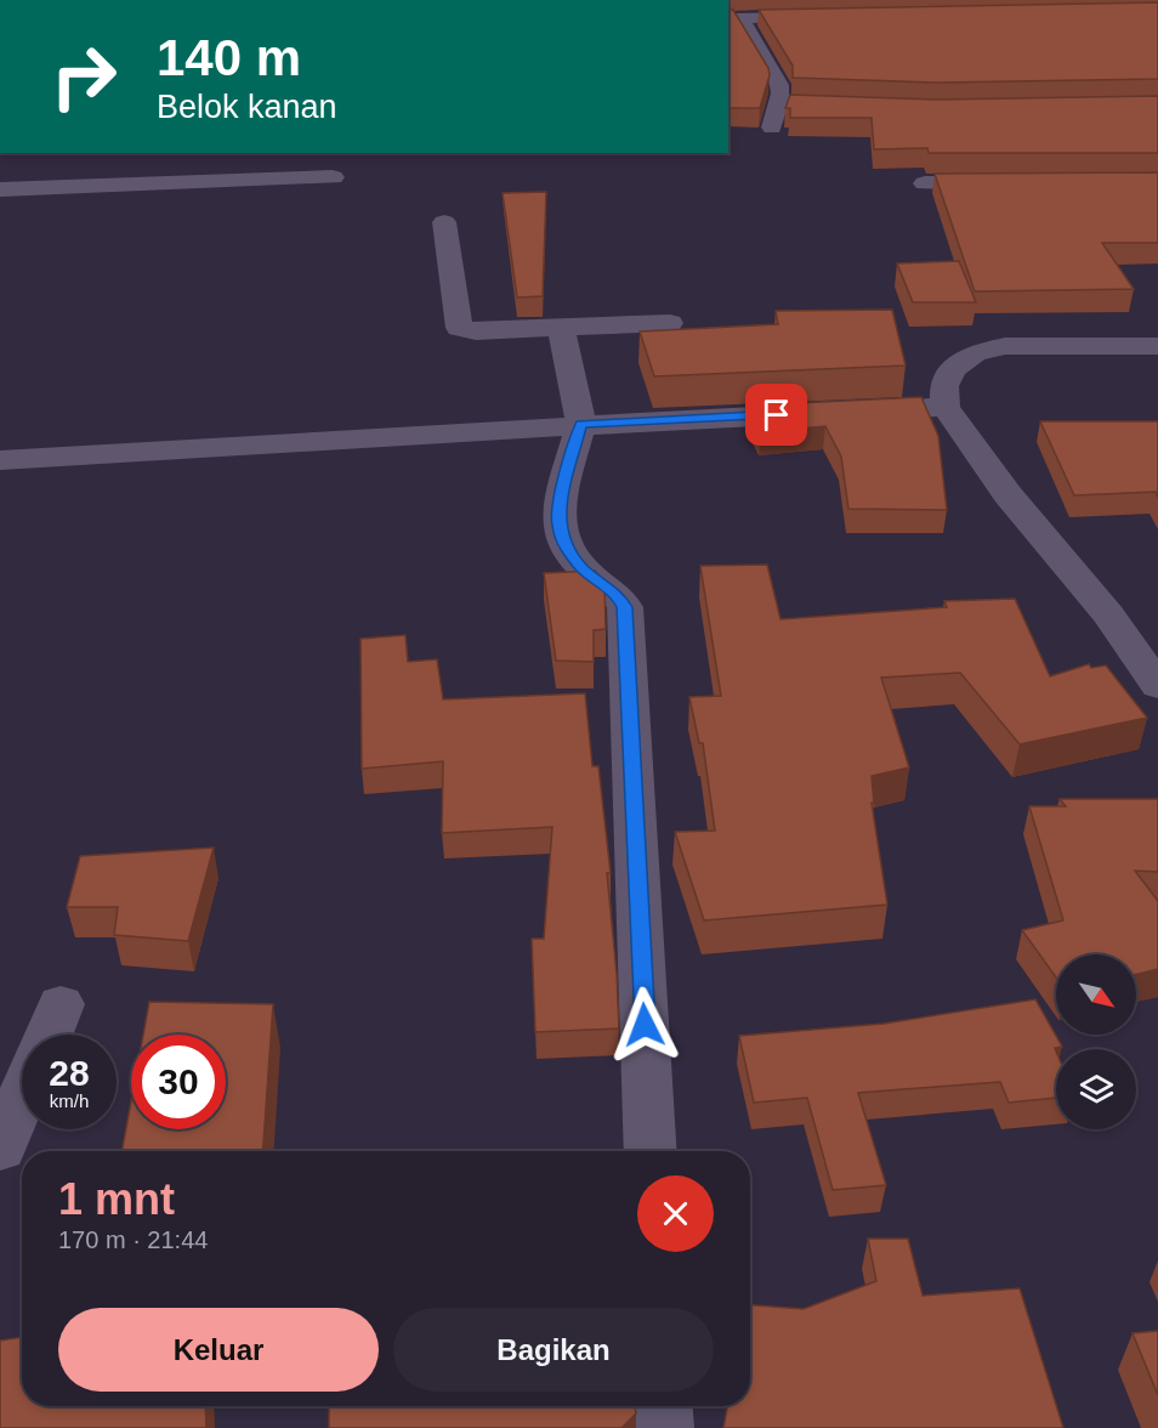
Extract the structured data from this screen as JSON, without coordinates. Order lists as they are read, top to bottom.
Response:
{
  "north": "bottom right",
  "page": {
    "turn": ["140 m", "Belok kanan"],
    "speed": "28 km/h",
    "limit": "30",
    "heading": ["1 mnt", "170 m · 21:44"],
    "buttons": ["Keluar", "Bagikan"]
  }
}
